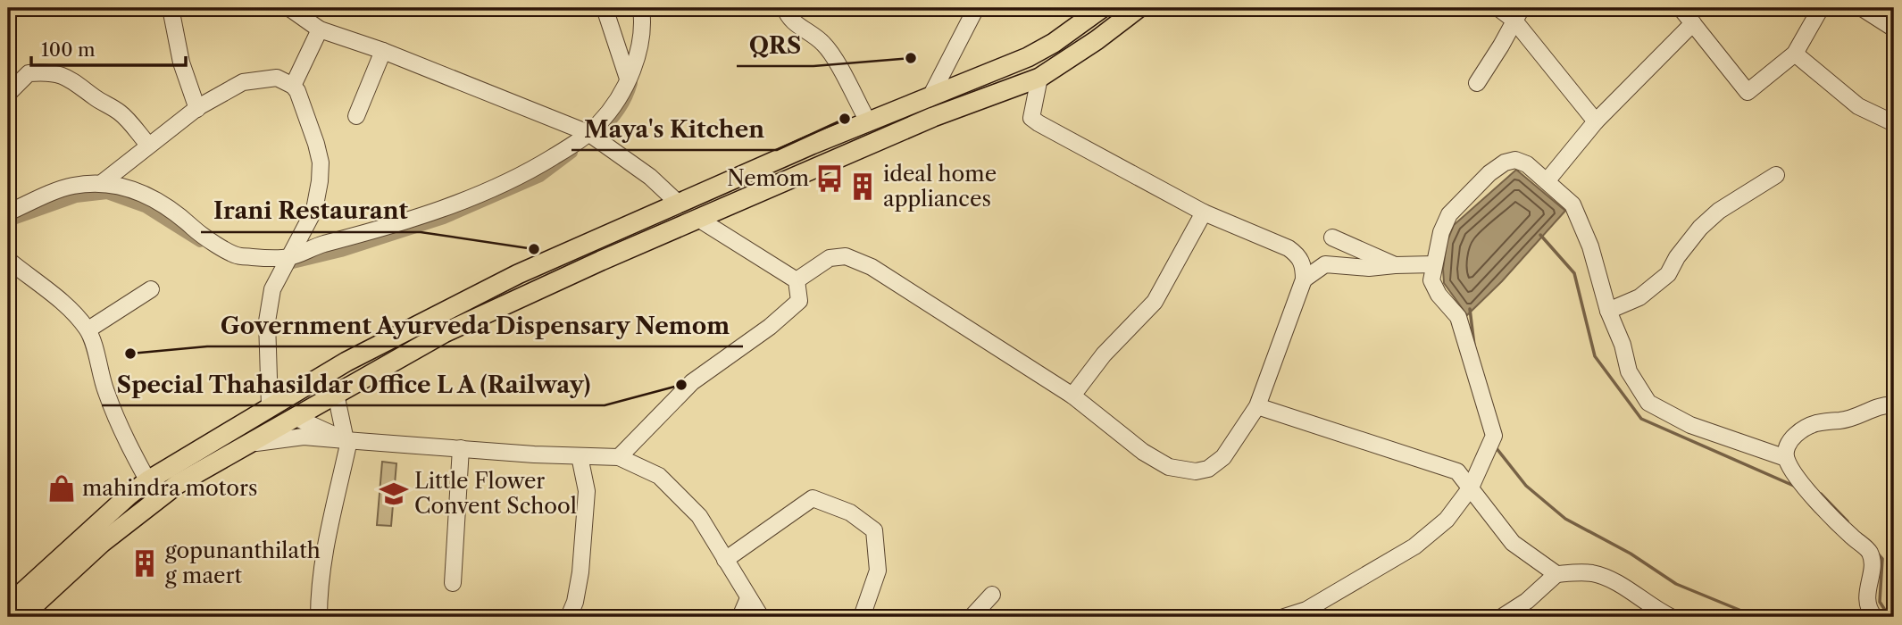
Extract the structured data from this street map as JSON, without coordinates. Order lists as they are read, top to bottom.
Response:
{
  "places": {
    "other": [
      "QRS",
      "Maya's Kitchen",
      "Irani Restaurant",
      "Government Ayurveda Dispensary Nemom",
      "Special Thahasildar Office L A (Railway)"
    ],
    "bus stop": ["Nemom"],
    "building": ["ideal home appliances", "gopunanthilath g maert"],
    "shop": ["mahindra motors"],
    "school or university": ["Little Flower Convent School"]
  },
  "scale_bar": "100 m"
}
